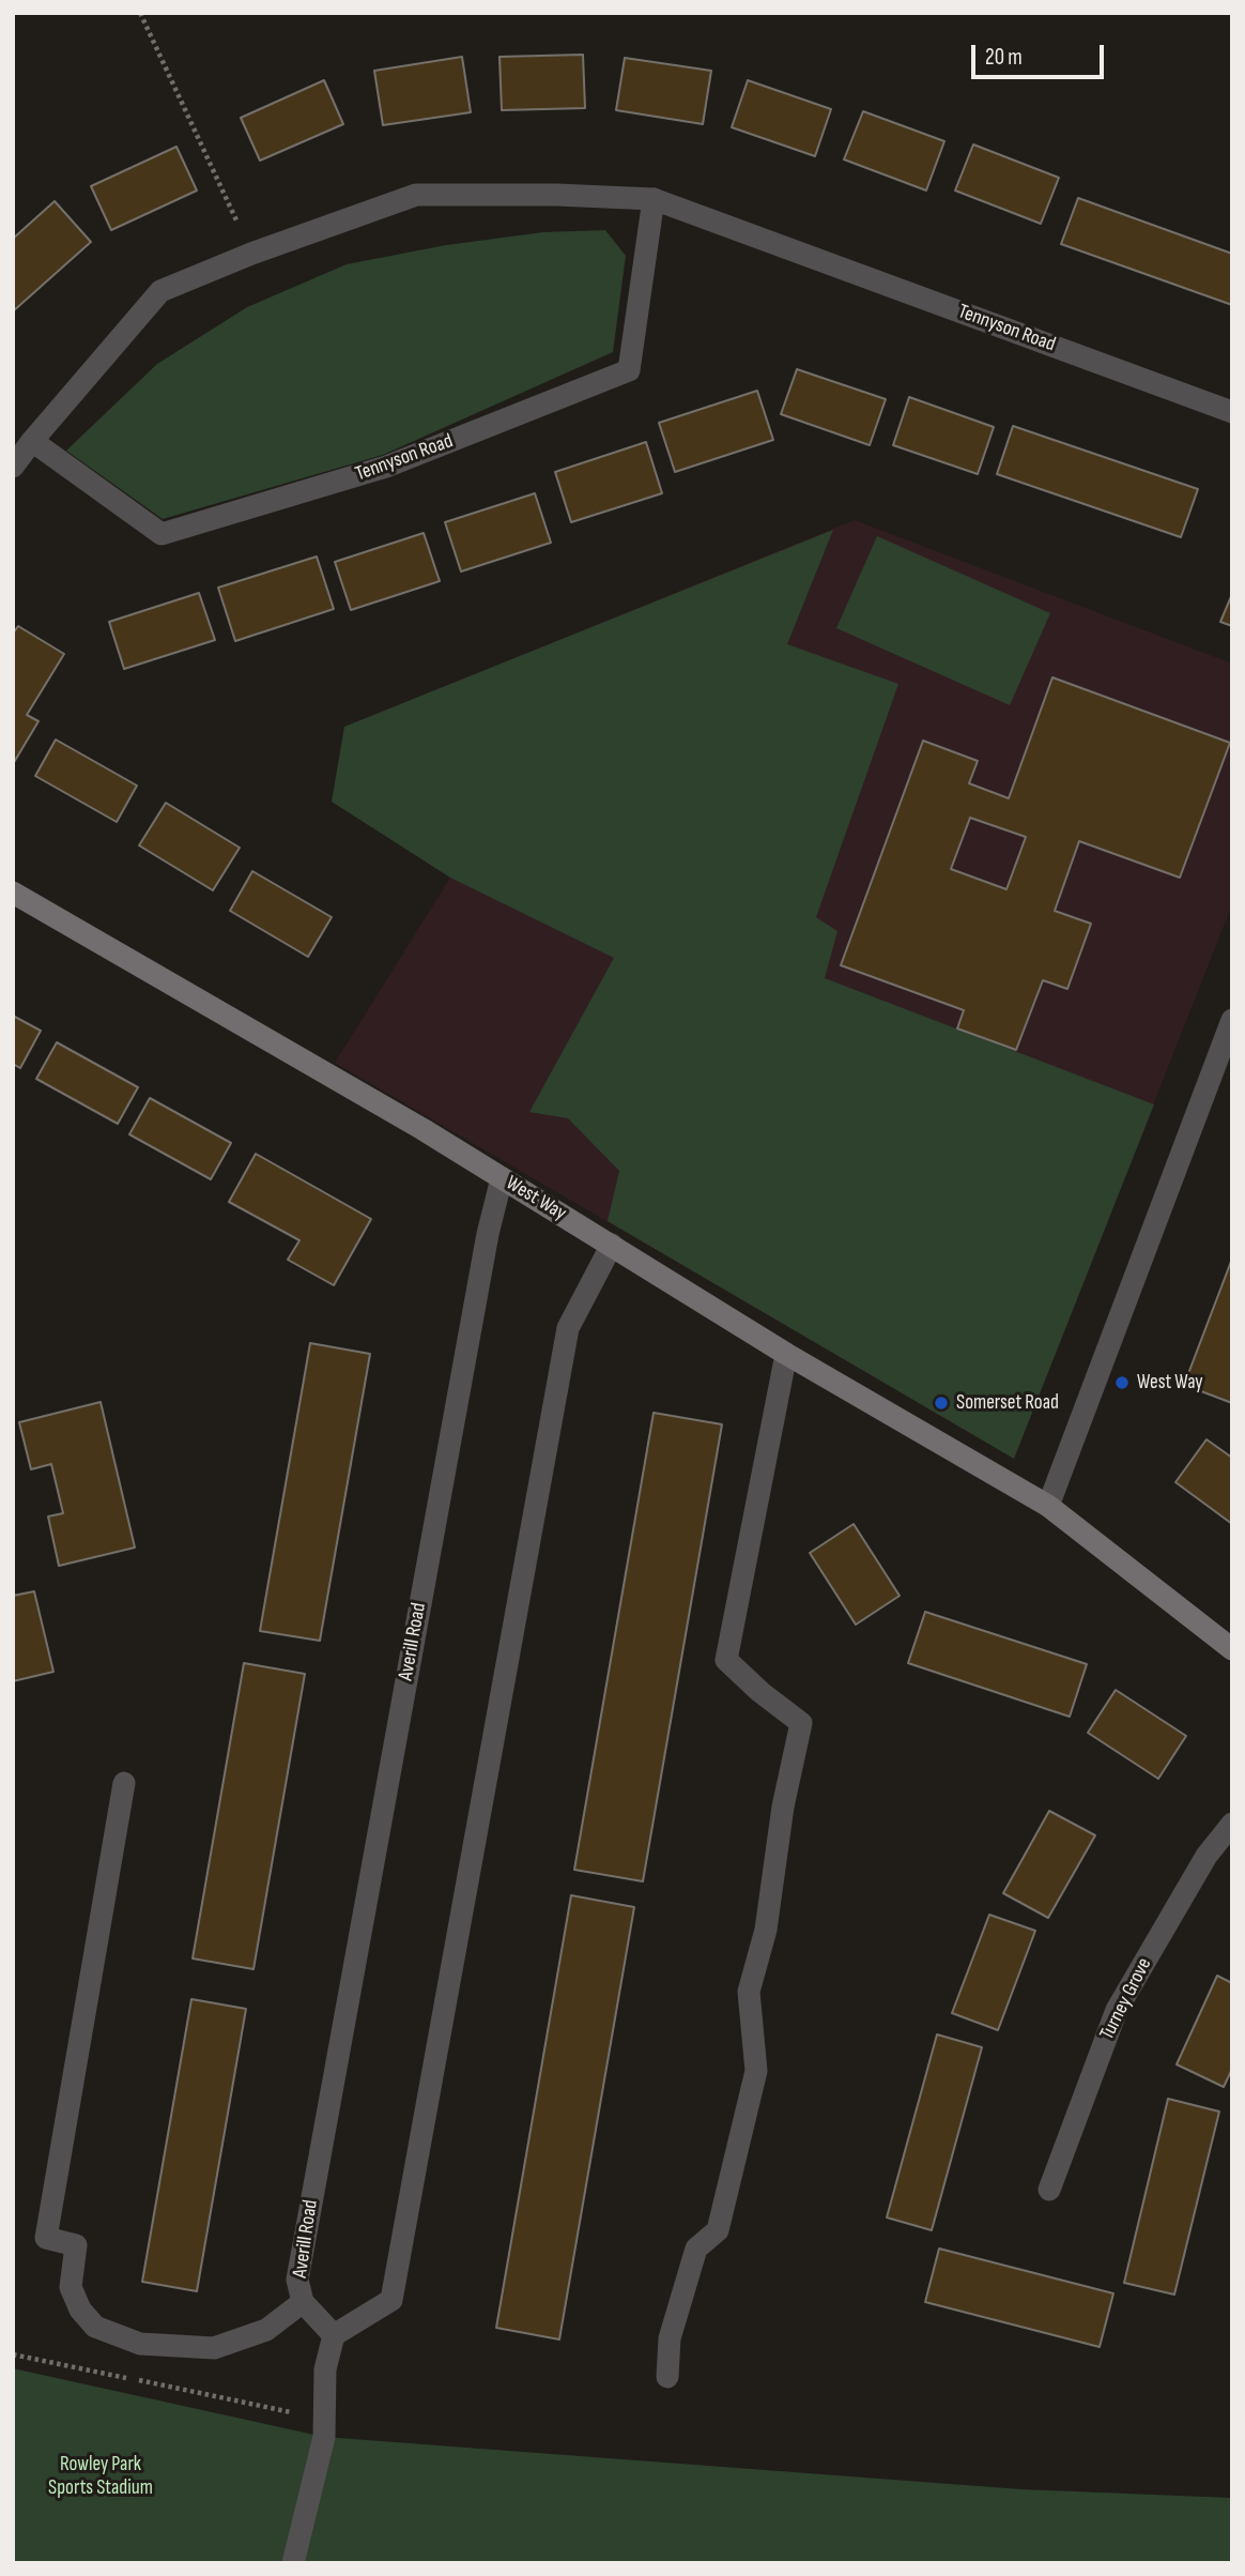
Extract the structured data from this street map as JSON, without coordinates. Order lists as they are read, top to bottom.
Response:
{
  "streets": {
    "street": [
      "Tennyson Road",
      "West Way",
      "Averill Road",
      "Turney Grove"
    ]
  },
  "crossings": [
    ["West Way", "Averill Road"]
  ],
  "parks": ["Rowley Park Sports Stadium"],
  "places": ["West Way", "Somerset Road"],
  "scale_bar": "20 m"
}
